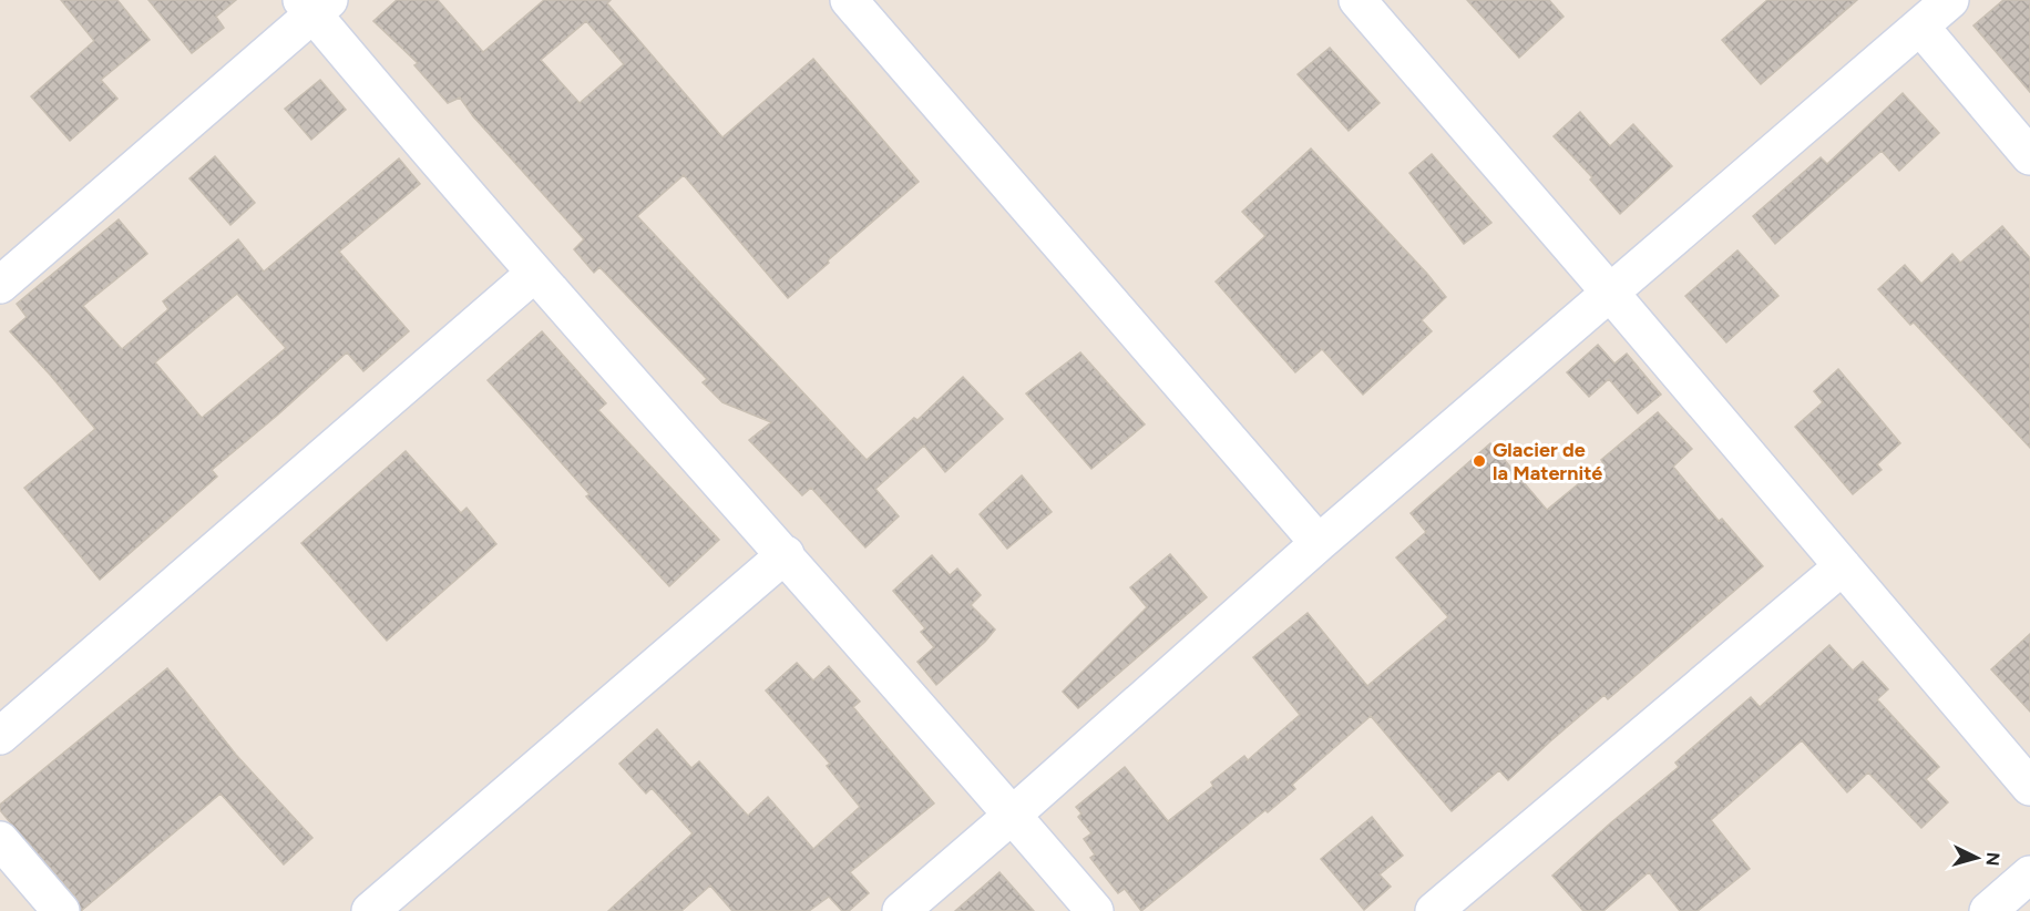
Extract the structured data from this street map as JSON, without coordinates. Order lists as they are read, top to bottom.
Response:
{
  "places": ["Glacier de la Maternité"],
  "north": "right"
}
